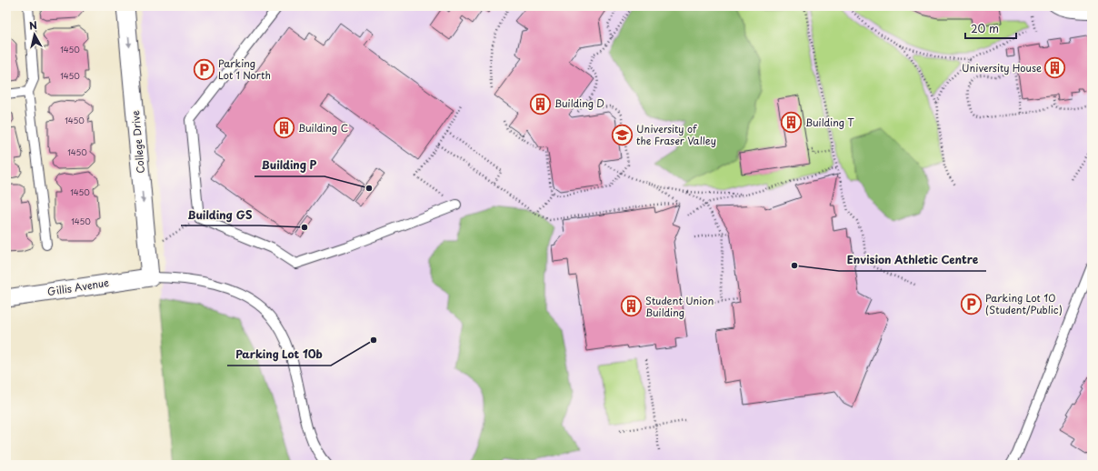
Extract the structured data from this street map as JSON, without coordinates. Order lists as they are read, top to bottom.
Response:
{
  "streets": {
    "street": ["College Drive", "Gillis Avenue"]
  },
  "crossings": [
    ["College Drive", "Gillis Avenue"]
  ],
  "one_way": ["College Drive"],
  "places": {
    "building": [
      "University House",
      "Building D",
      "Building T",
      "Building C",
      "Student Union Building"
    ],
    "parking": ["Parking Lot 1 North", "Parking Lot 10 (Student/Public)"],
    "school or university": ["University of the Fraser Valley"],
    "other": [
      "Building P",
      "Building GS",
      "Envision Athletic Centre",
      "Parking Lot 10b"
    ]
  },
  "house_numbers": [
    "1450",
    "1450",
    "1450",
    "1450",
    "1450",
    "1450"
  ],
  "scale_bar": "20 m",
  "north": "top"
}
